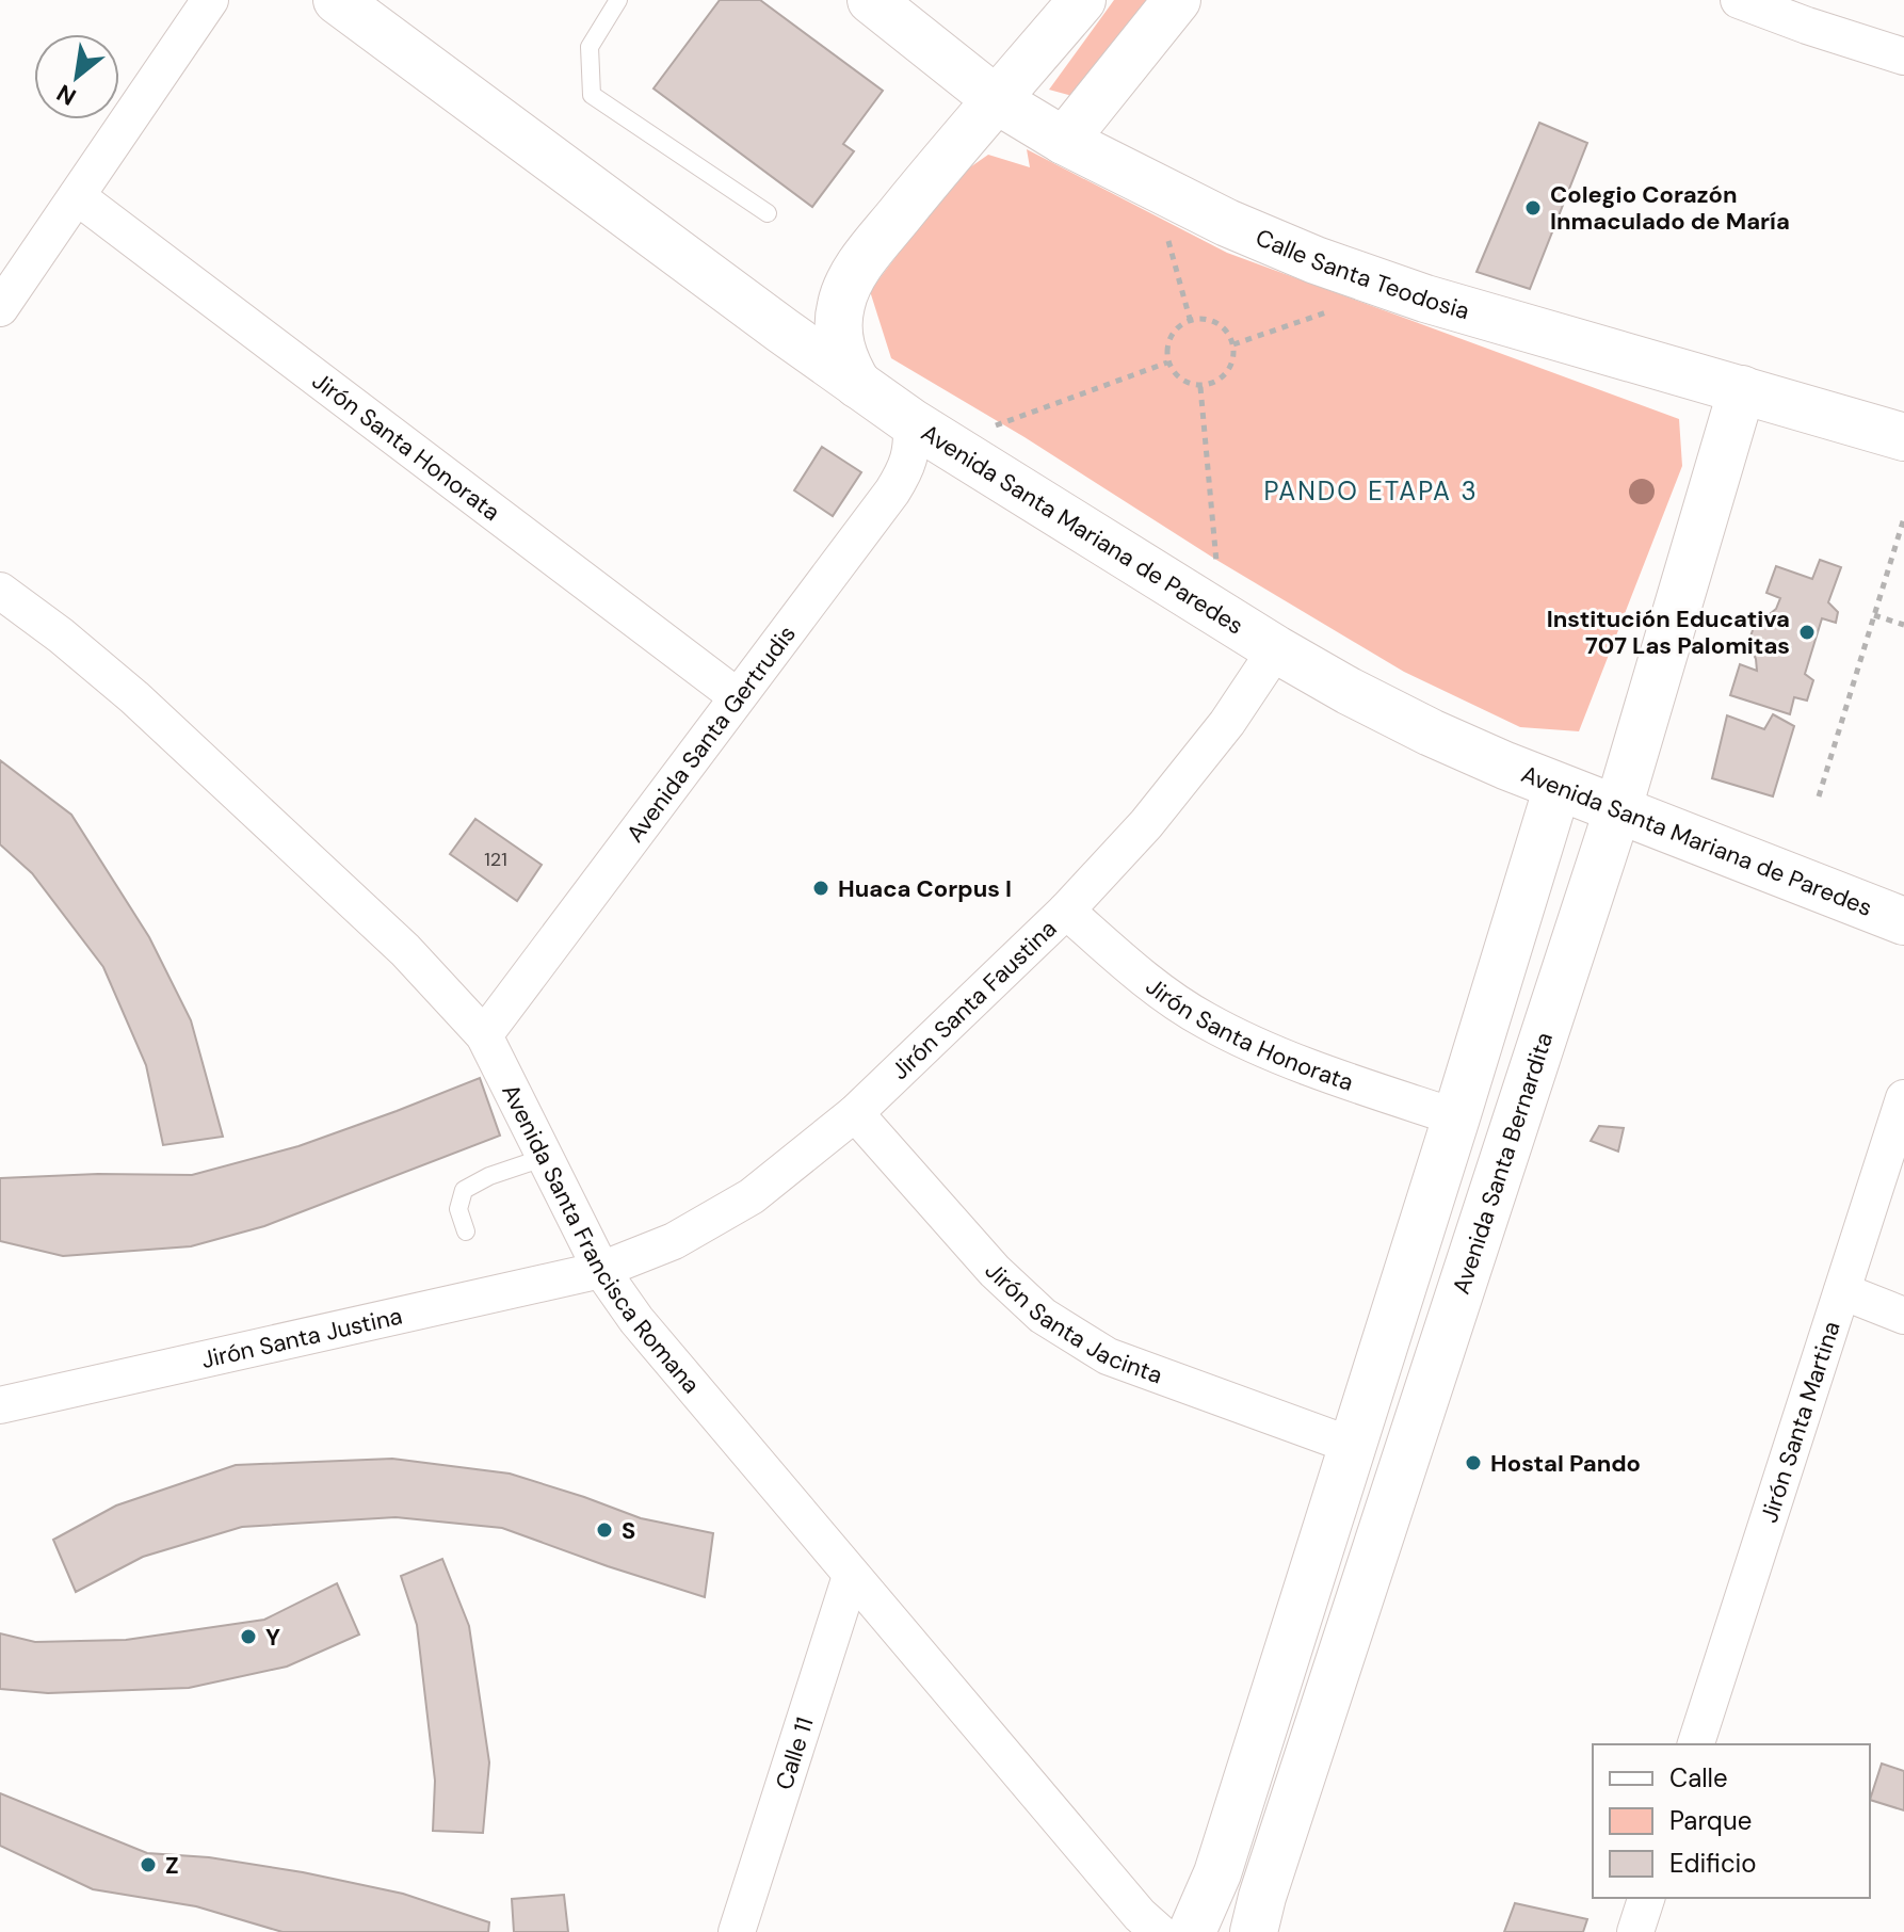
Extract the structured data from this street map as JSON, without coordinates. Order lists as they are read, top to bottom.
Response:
{
  "streets": {
    "main road": ["Calle Santa Teodosia", "Avenida Santa Mariana de Paredes", "Avenida Santa Bernardita"],
    "street": [
      "Jirón Santa Honorata",
      "Avenida Santa Gertrudis",
      "Jirón Santa Faustina",
      "Avenida Santa Francisca Romana",
      "Jirón Santa Jacinta",
      "Jirón Santa Justina",
      "Jirón Santa Martina",
      "Calle 11"
    ]
  },
  "crossings": [
    ["Calle Santa Teodosia", "Avenida Santa Bernardita"],
    ["Jirón Santa Honorata", "Avenida Santa Gertrudis"],
    ["Jirón Santa Honorata", "Jirón Santa Faustina"],
    ["Avenida Santa Mariana de Paredes", "Avenida Santa Gertrudis"],
    ["Avenida Santa Mariana de Paredes", "Jirón Santa Faustina"],
    ["Avenida Santa Mariana de Paredes", "Avenida Santa Bernardita"],
    ["Avenida Santa Gertrudis", "Avenida Santa Francisca Romana"],
    ["Jirón Santa Faustina", "Avenida Santa Francisca Romana"],
    ["Jirón Santa Faustina", "Jirón Santa Jacinta"],
    ["Jirón Santa Faustina", "Jirón Santa Justina"],
    ["Avenida Santa Francisca Romana", "Jirón Santa Justina"],
    ["Avenida Santa Francisca Romana", "Calle 11"]
  ],
  "districts": ["PANDO ETAPA 3"],
  "places": [
    "Colegio Corazón Inmaculado de María",
    "Institución Educativa 707 Las Palomitas",
    "Huaca Corpus I",
    "Hostal Pando",
    "S",
    "Y",
    "Z"
  ],
  "house_numbers": ["121"],
  "legend": ["Calle", "Parque", "Edificio"],
  "north": "bottom left"
}
